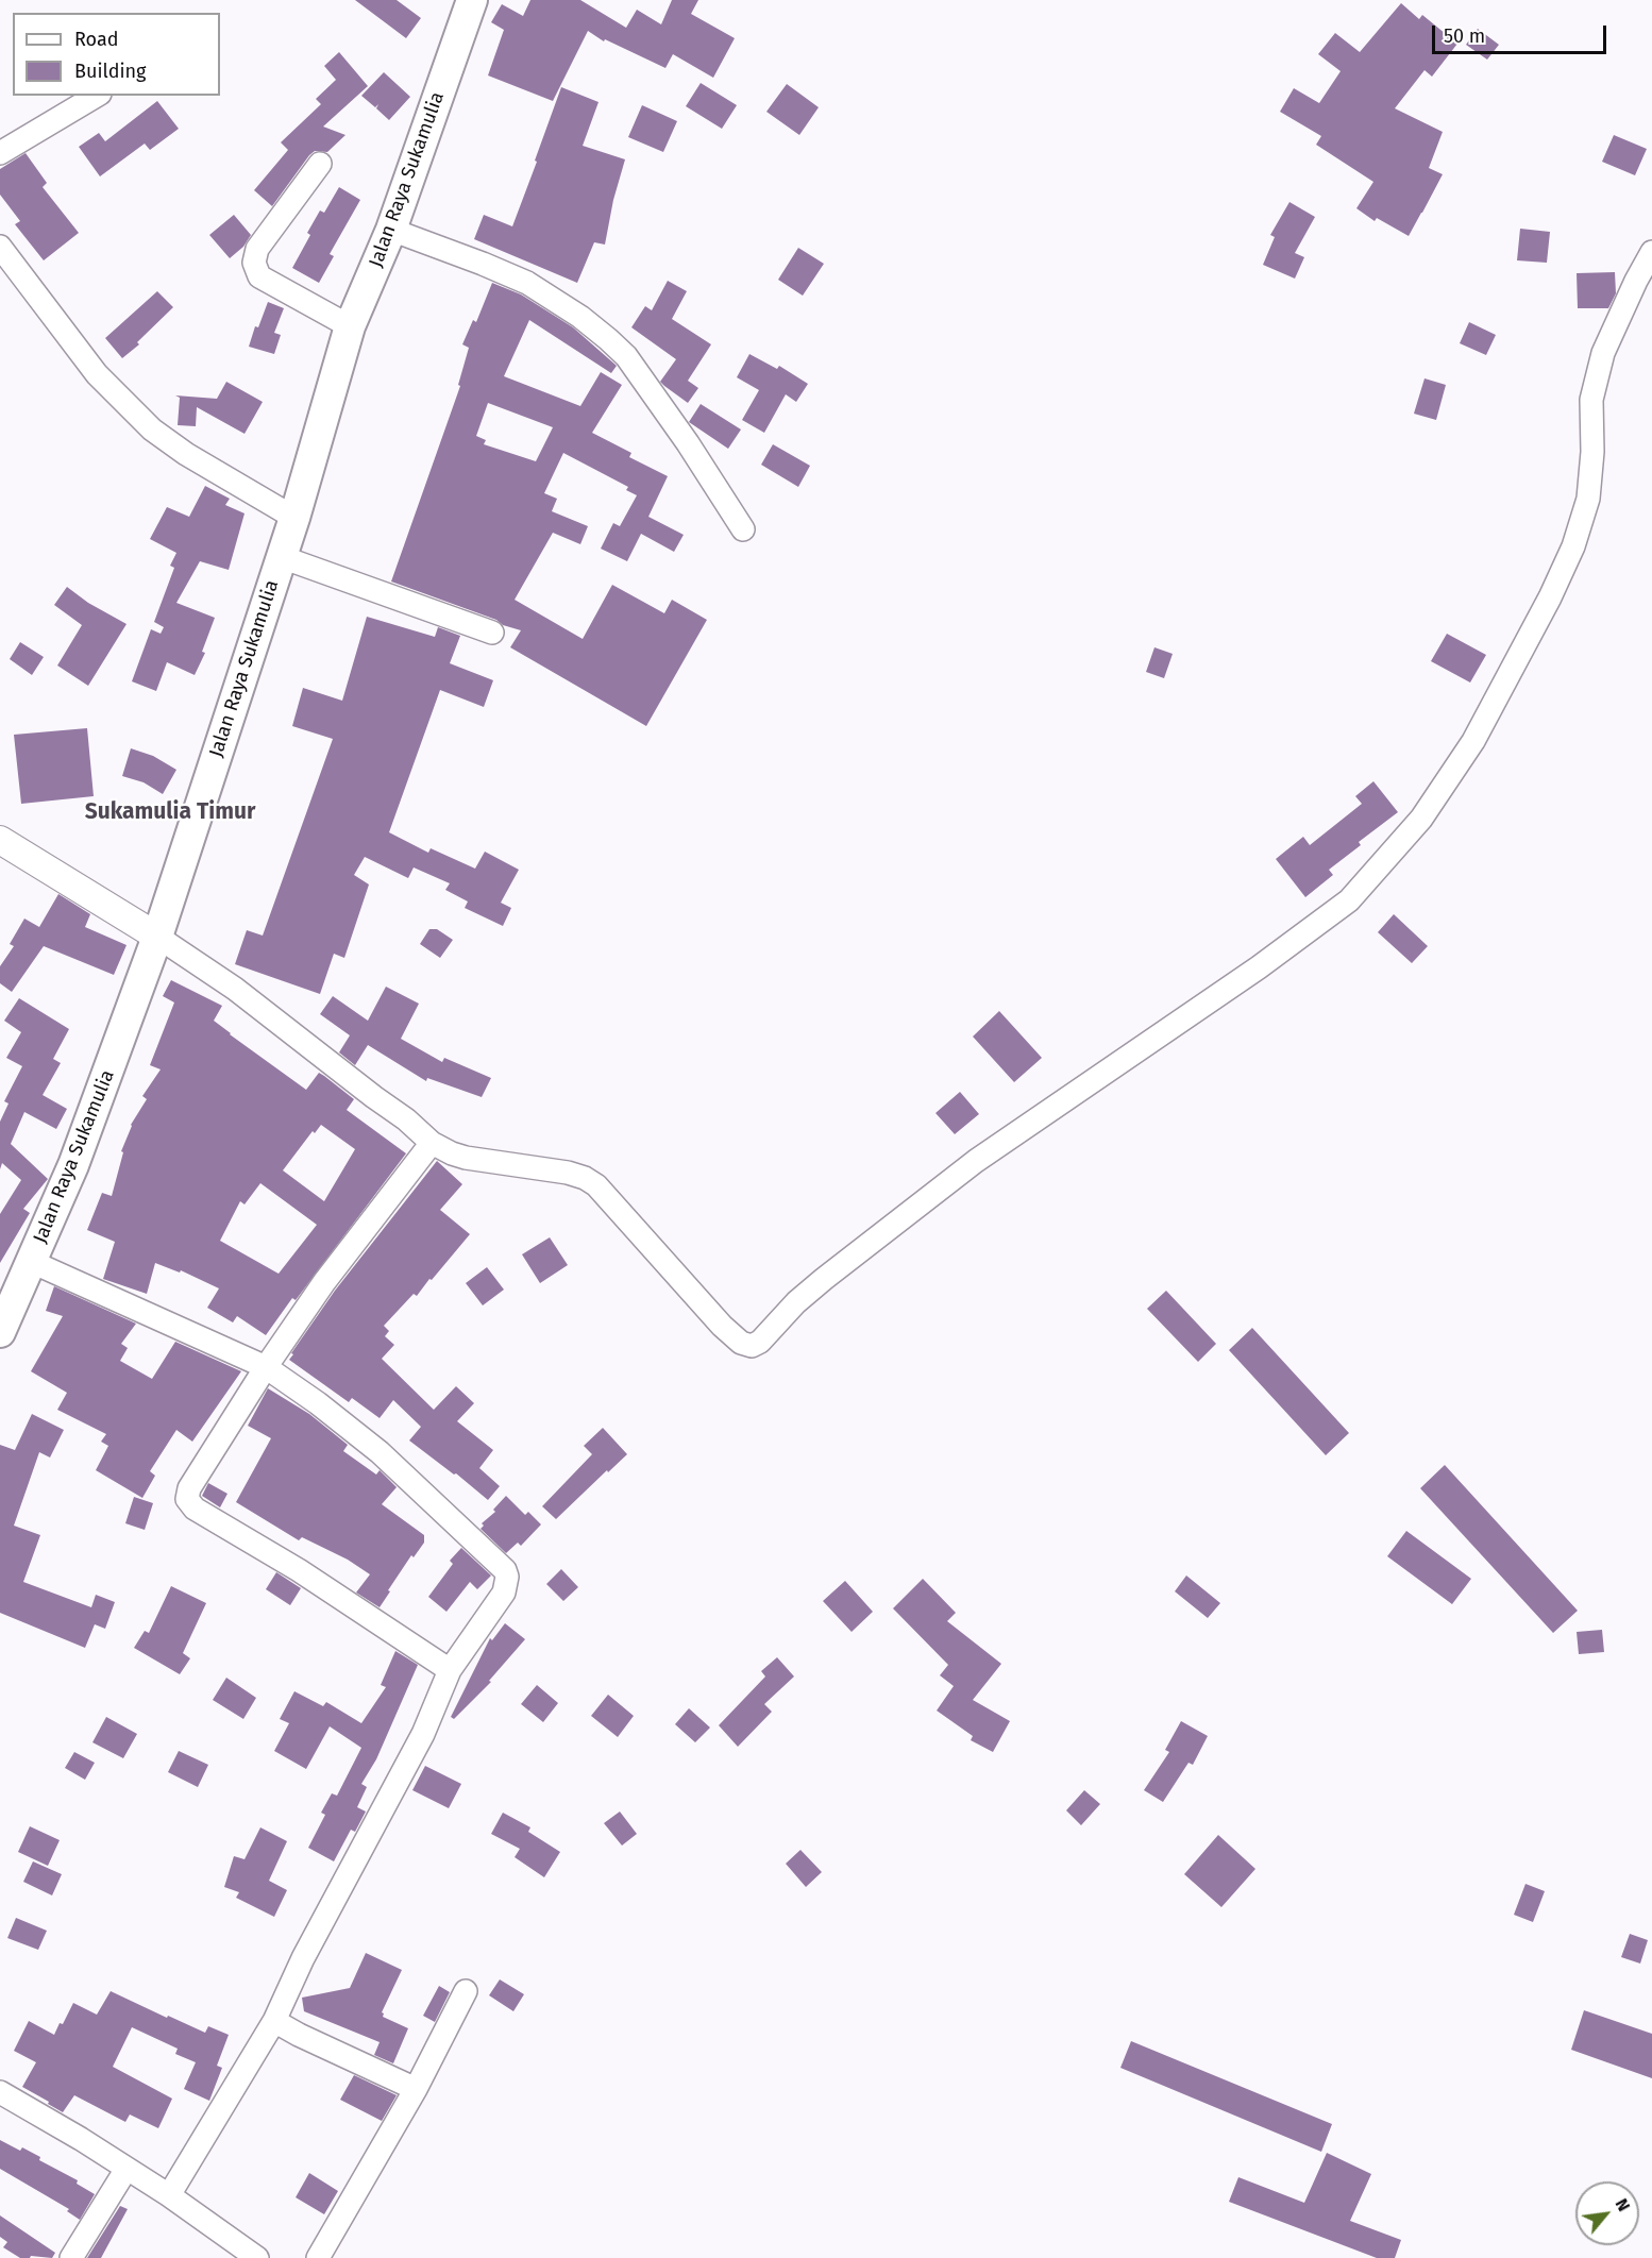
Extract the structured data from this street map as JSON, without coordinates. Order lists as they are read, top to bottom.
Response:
{
  "streets": {
    "main road": ["Jalan Raya Sukamulia"]
  },
  "districts": ["Sukamulia Timur"],
  "legend": ["Road", "Building"],
  "scale_bar": "50 m",
  "north": "top right"
}
